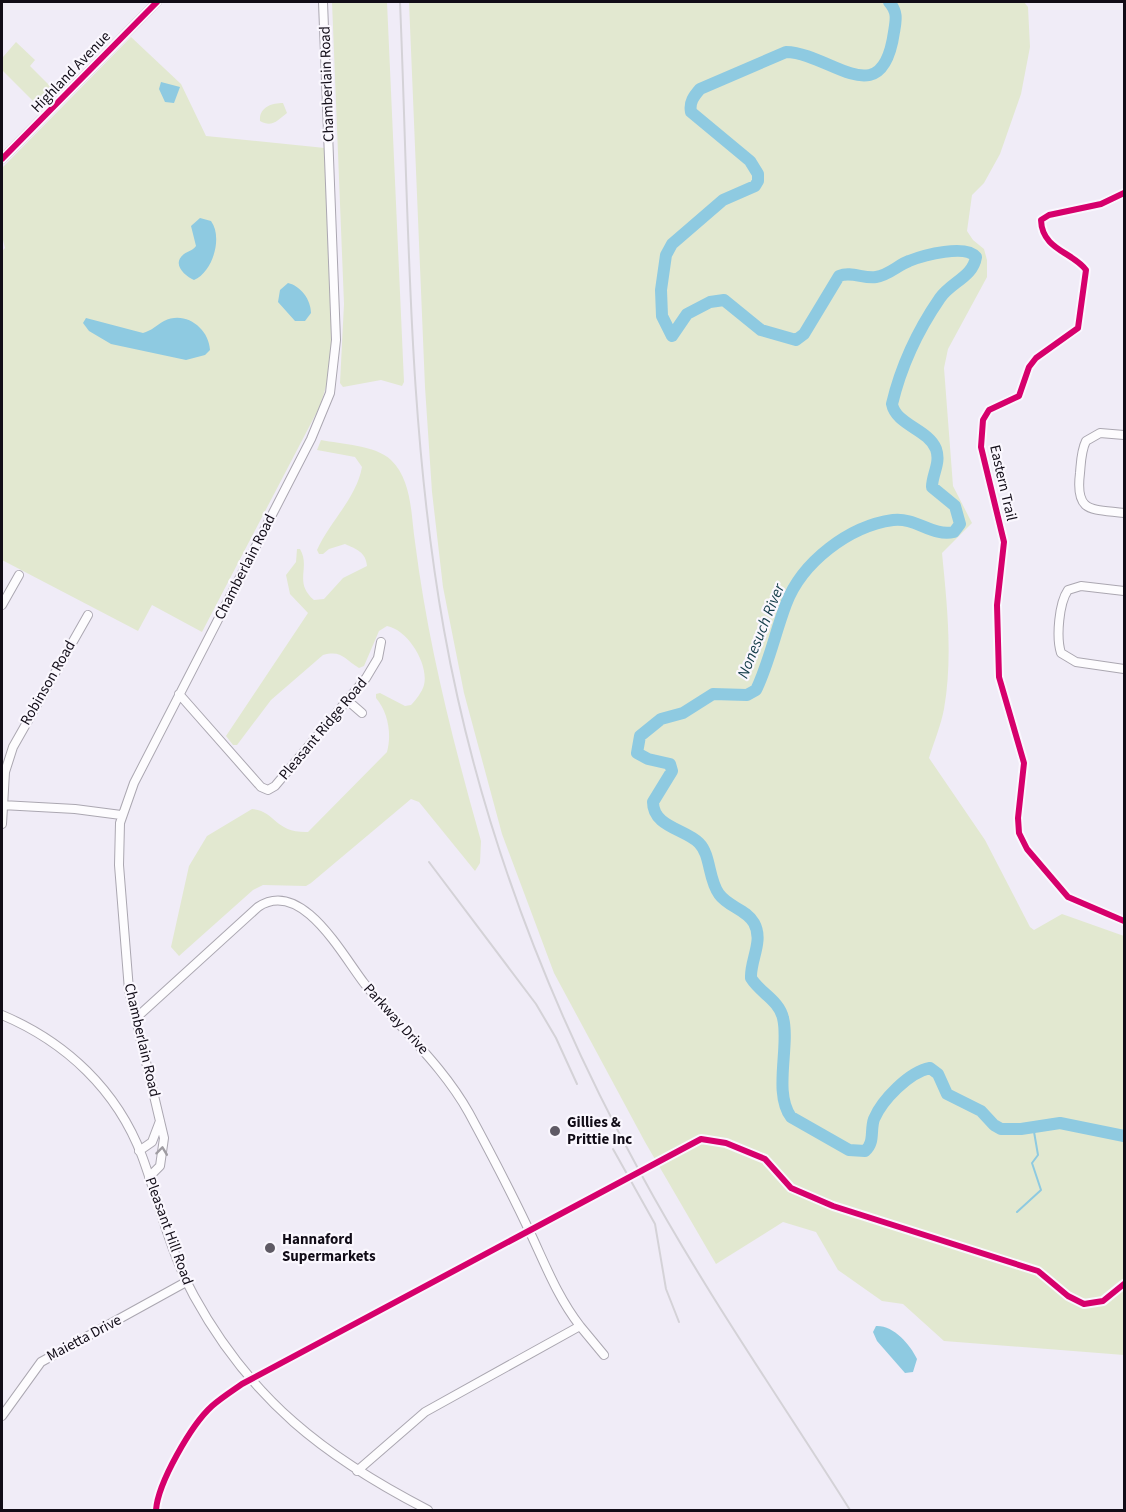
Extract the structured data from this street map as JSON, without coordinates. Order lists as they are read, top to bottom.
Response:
{
  "streets": {
    "street": [
      "Highland Avenue",
      "Chamberlain Road",
      "Robinson Road",
      "Pleasant Ridge Road",
      "Parkway Drive",
      "Pleasant Hill Road",
      "Maietta Drive"
    ],
    "cycle path": ["Eastern Trail"]
  },
  "crossings": [
    ["Chamberlain Road", "Pleasant Ridge Road"],
    ["Chamberlain Road", "Parkway Drive"],
    ["Chamberlain Road", "Pleasant Hill Road"],
    ["Pleasant Hill Road", "Maietta Drive"]
  ],
  "water": ["Nonesuch River"],
  "places": ["Gillies & Prittie Inc", "Hannaford Supermarkets"]
}
